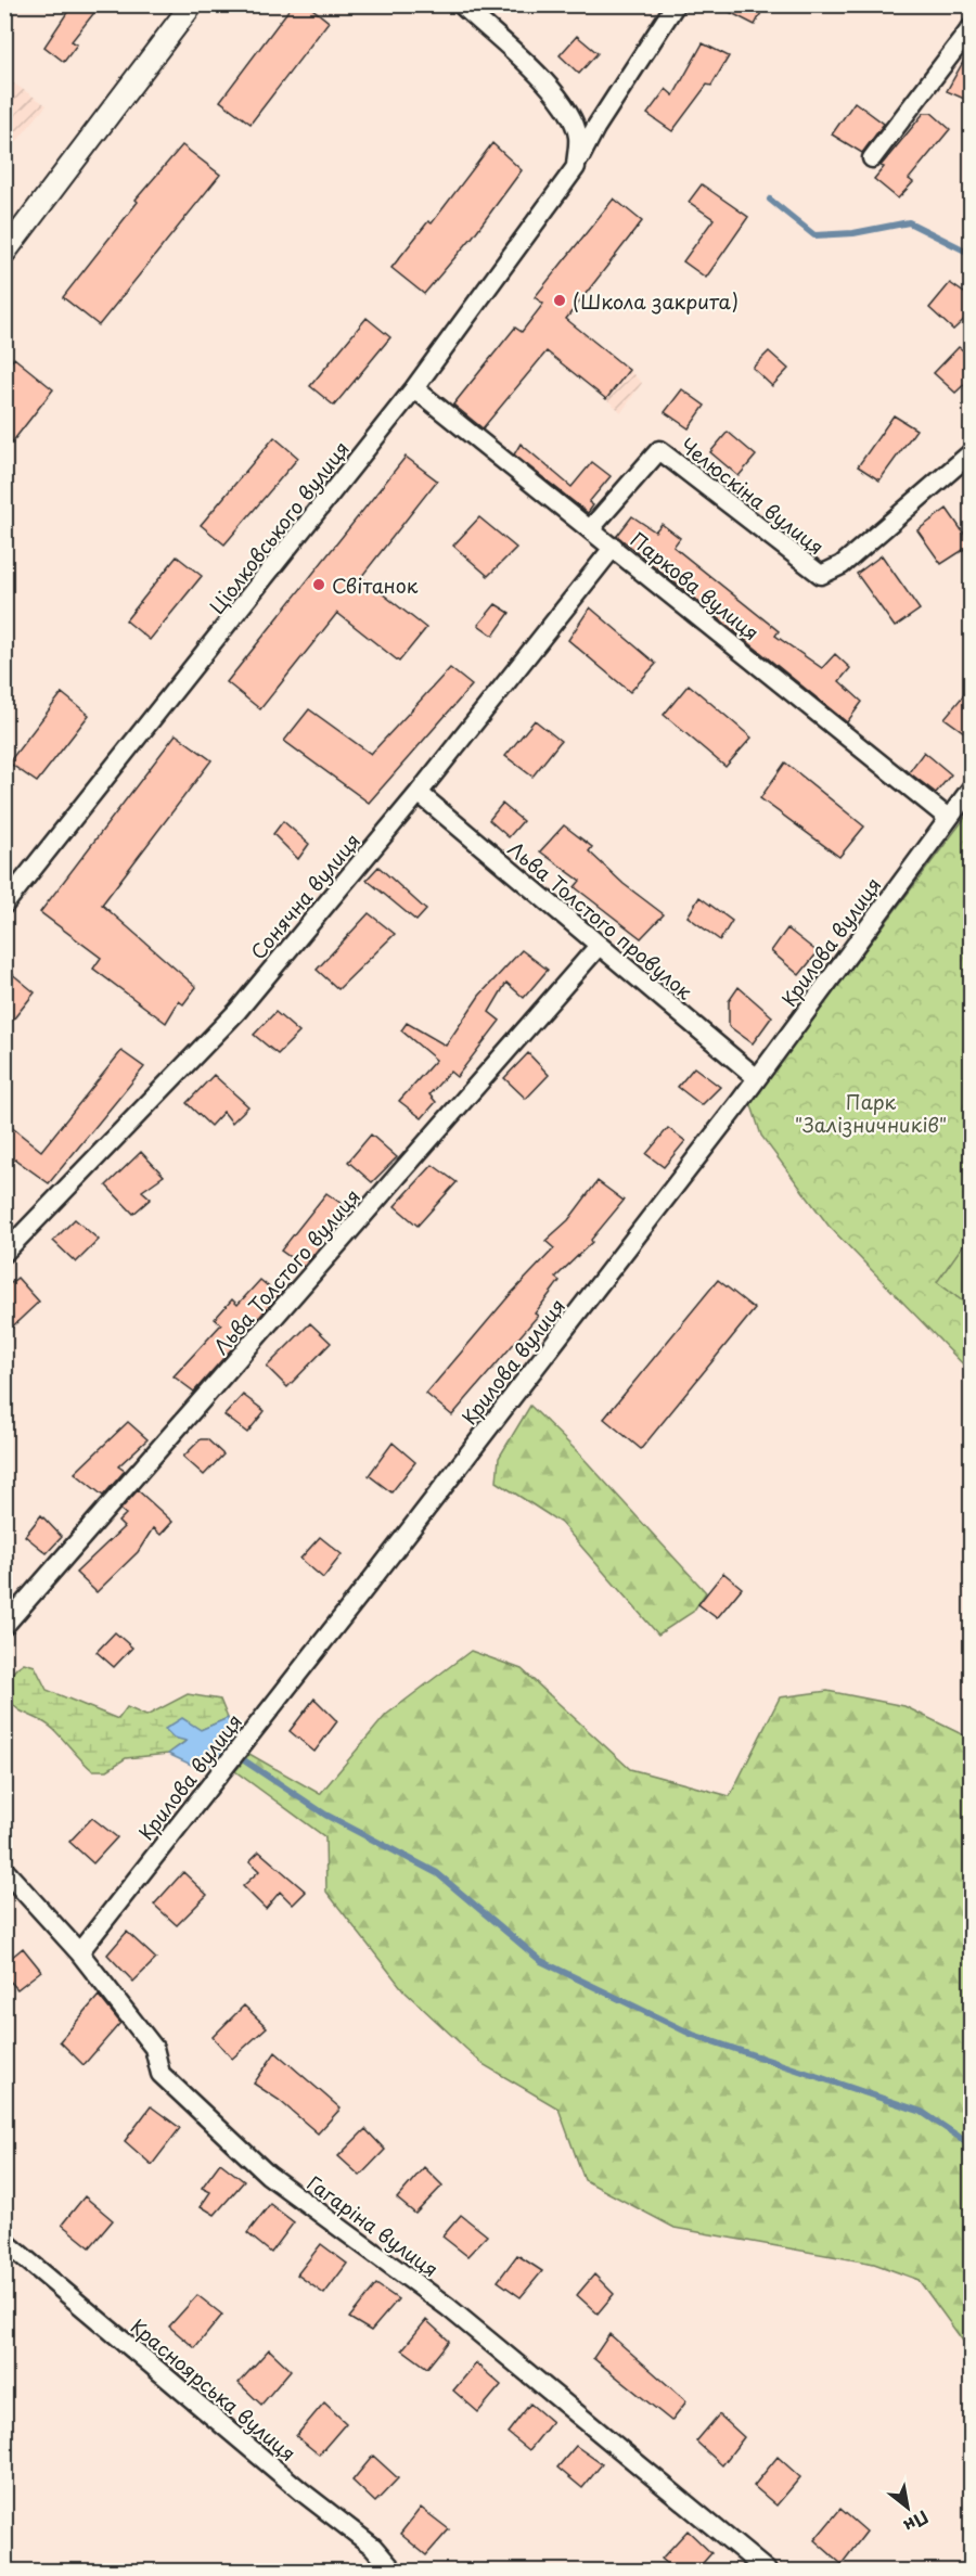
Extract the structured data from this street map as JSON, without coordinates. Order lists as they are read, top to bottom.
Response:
{
  "streets": {
    "street": [
      "Челюскіна вулиця",
      "Ціолковського вулиця",
      "Паркова вулиця",
      "Сонячна вулиця",
      "Льва Толстого провулок",
      "Крилова вулиця",
      "Льва Толстого вулиця",
      "Гагаріна вулиця",
      "Красноярська вулиця"
    ]
  },
  "crossings": [
    ["Челюскіна вулиця", "Паркова вулиця"],
    ["Ціолковського вулиця", "Паркова вулиця"],
    ["Паркова вулиця", "Сонячна вулиця"],
    ["Паркова вулиця", "Крилова вулиця"],
    ["Сонячна вулиця", "Льва Толстого провулок"],
    ["Льва Толстого провулок", "Крилова вулиця"],
    ["Льва Толстого провулок", "Льва Толстого вулиця"],
    ["Крилова вулиця", "Гагаріна вулиця"]
  ],
  "parks": ["Парк \"Залізничників\""],
  "places": ["(Школа закрита)", "Світанок"],
  "north": "bottom right"
}
